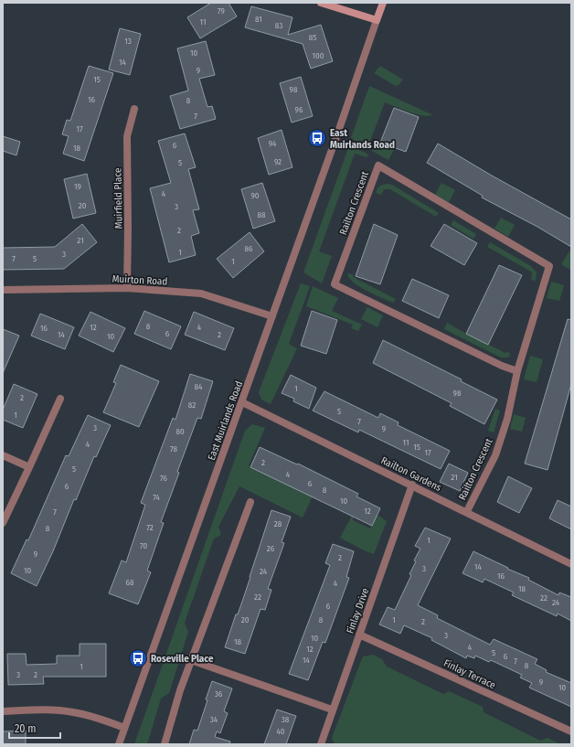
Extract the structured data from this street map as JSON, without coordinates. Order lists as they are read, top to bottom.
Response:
{
  "streets": {
    "street": [
      "Muirfield Place",
      "Railton Crescent",
      "Muirton Road",
      "East Muirlands Road",
      "Railton Gardens",
      "Finlay Drive",
      "Finlay Terrace"
    ]
  },
  "crossings": [
    ["Muirfield Place", "Muirton Road"],
    ["Railton Crescent", "Railton Gardens"],
    ["Muirton Road", "East Muirlands Road"],
    ["East Muirlands Road", "Railton Gardens"],
    ["Railton Gardens", "Finlay Drive"],
    ["Finlay Drive", "Finlay Terrace"]
  ],
  "places": {
    "bus stop": ["East Muirlands Road", "Roseville Place"]
  },
  "house_numbers": [
    "79",
    "81",
    "11",
    "83",
    "85",
    "13",
    "10",
    "100",
    "14",
    "9",
    "15",
    "98",
    "16",
    "8",
    "96",
    "7",
    "17",
    "94",
    "6",
    "18",
    "92",
    "5",
    "19",
    "4",
    "90",
    "20",
    "3",
    "88",
    "2",
    "21",
    "86",
    "1",
    "3",
    "7",
    "5",
    "1",
    "8",
    "12",
    "4",
    "16",
    "6",
    "14",
    "2",
    "10",
    "84",
    "1",
    "98",
    "2",
    "82",
    "5",
    "1",
    "7",
    "3",
    "9",
    "80",
    "11",
    "4",
    "15",
    "78",
    "17",
    "2",
    "5",
    "4",
    "21",
    "76",
    "6",
    "6",
    "8",
    "74",
    "10",
    "12",
    "7",
    "28",
    "72",
    "8",
    "1",
    "70",
    "26",
    "9",
    "2",
    "14",
    "3",
    "10",
    "24",
    "16",
    "68",
    "4",
    "18",
    "22",
    "22",
    "24",
    "6",
    "20",
    "8",
    "1",
    "2",
    "3",
    "10",
    "18",
    "4",
    "12",
    "5",
    "6",
    "14",
    "7",
    "8",
    "1",
    "3",
    "2",
    "9",
    "10",
    "36",
    "34",
    "38",
    "40"
  ],
  "scale_bar": "20 m"
}
